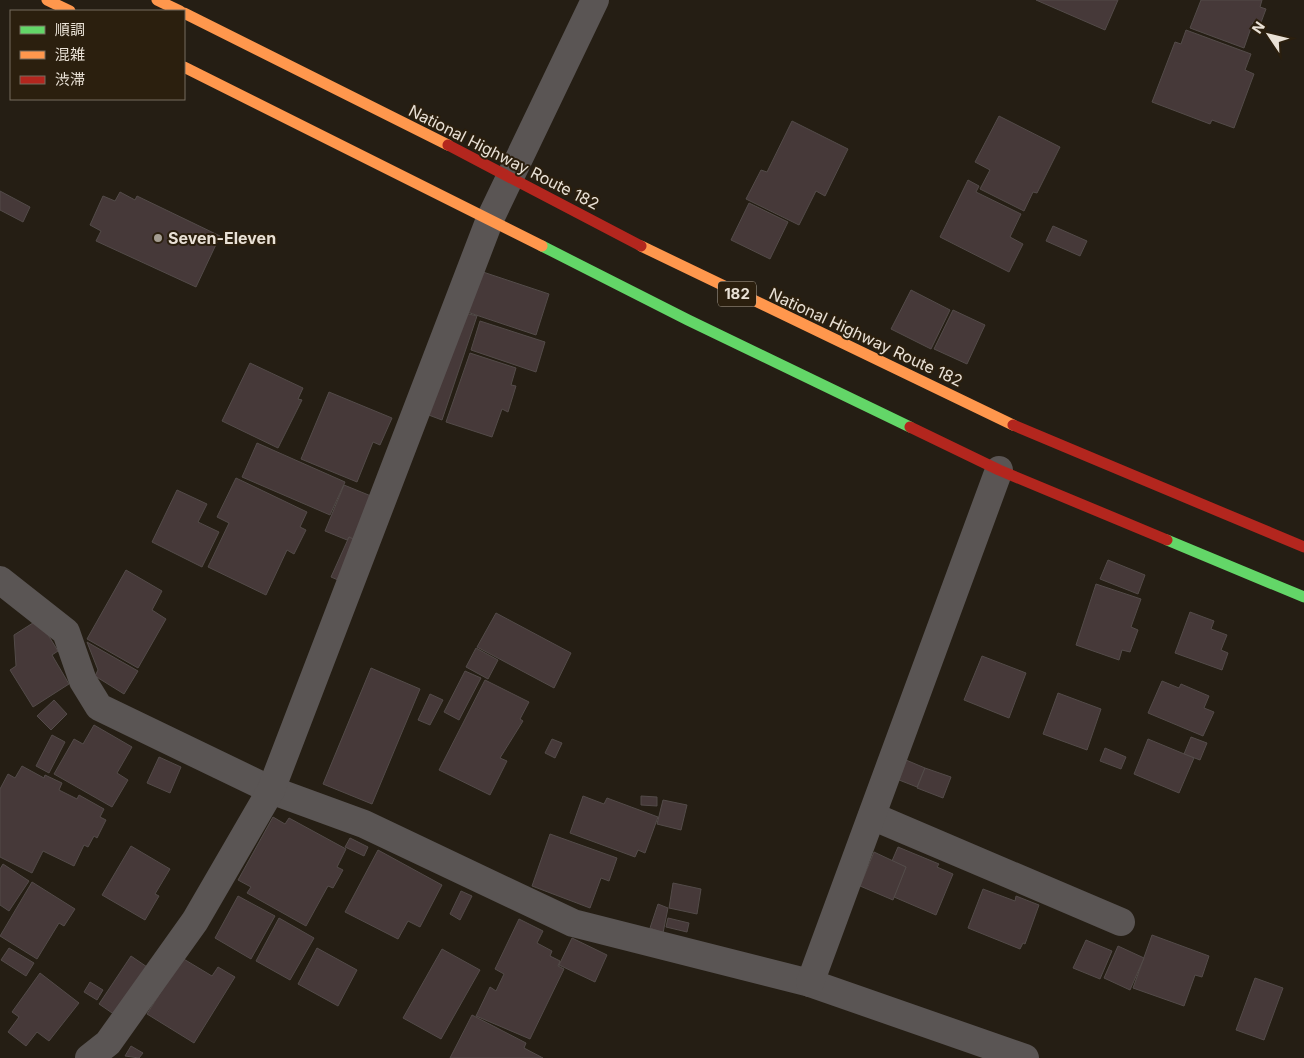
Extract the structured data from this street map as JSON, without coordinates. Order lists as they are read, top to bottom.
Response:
{
  "streets": {
    "highway": ["National Highway Route 182", "182"]
  },
  "places": ["Seven-Eleven"],
  "legend": ["順調", "混雑", "渋滞"],
  "north": "top left"
}
